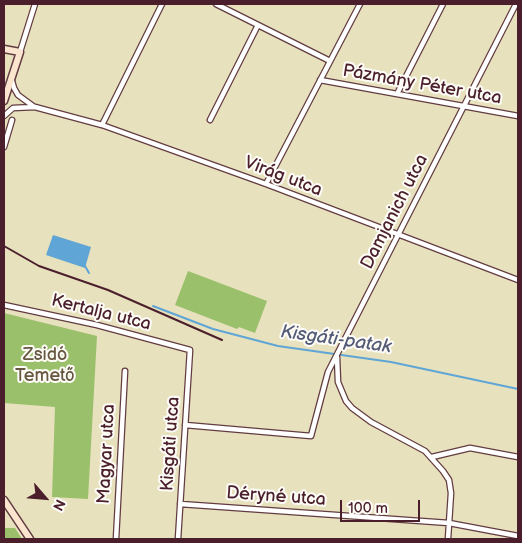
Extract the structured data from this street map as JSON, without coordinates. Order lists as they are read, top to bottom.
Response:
{
  "streets": {
    "street": [
      "Pázmány Péter utca",
      "Virág utca",
      "Damjanich utca",
      "Kertalja utca",
      "Kisgáti utca",
      "Magyar utca",
      "Déryné utca"
    ]
  },
  "crossings": [
    ["Pázmány Péter utca", "Damjanich utca"],
    ["Virág utca", "Damjanich utca"],
    ["Damjanich utca", "Kisgáti utca"],
    ["Kertalja utca", "Kisgáti utca"],
    ["Kisgáti utca", "Déryné utca"]
  ],
  "water": ["Kisgáti-patak"],
  "parks": ["Zsidó Temető"],
  "scale_bar": "100 m",
  "north": "bottom right"
}
